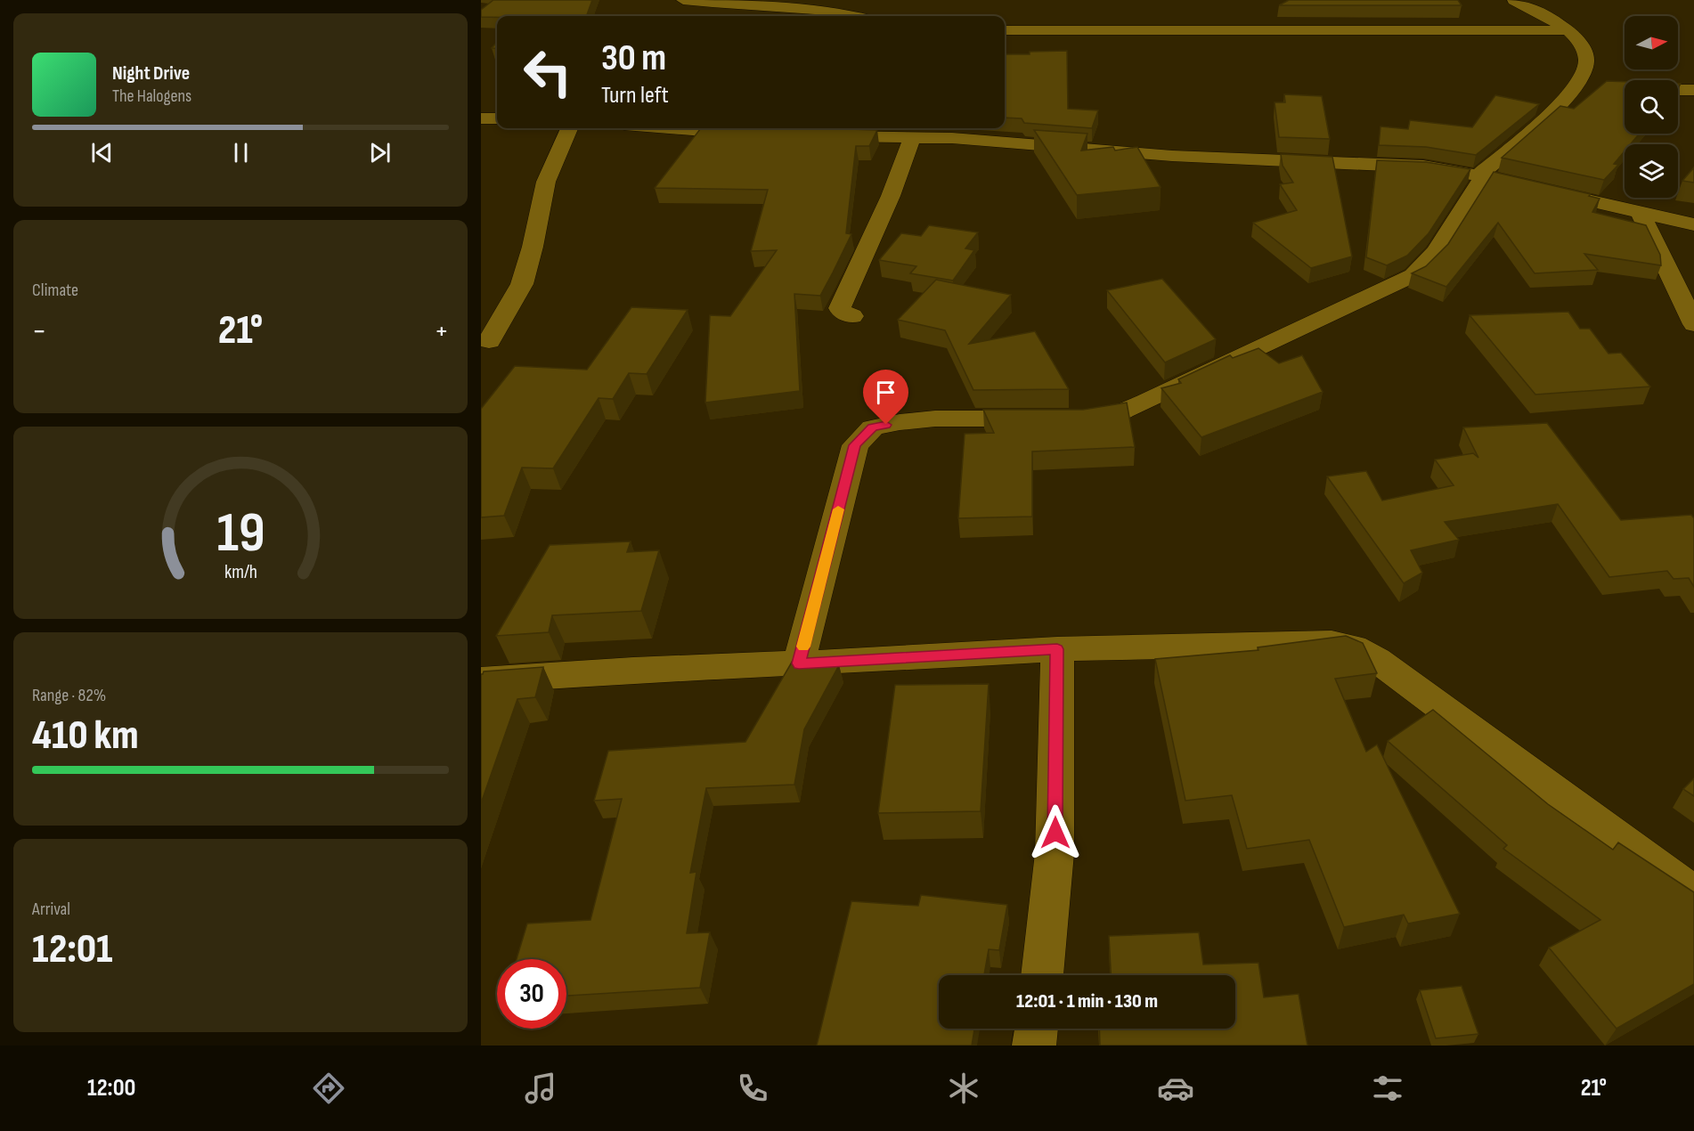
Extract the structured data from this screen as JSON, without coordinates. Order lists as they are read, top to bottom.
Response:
{
  "north": "right",
  "page": {
    "turn": ["30 m", "Turn left"],
    "song": ["Night Drive", "The Halogens"],
    "tile": [
      "Climate",
      ["Range · 82%", "410 km"],
      ["Arrival", "12:01"]
    ],
    "heat": ["−", "21°", "+"],
    "limit": "30",
    "trip": "12:01 · 1 min · 130 m",
    "tabs": ["12:00", "21°"],
    "gauge": ["19", "km/h"]
  }
}
